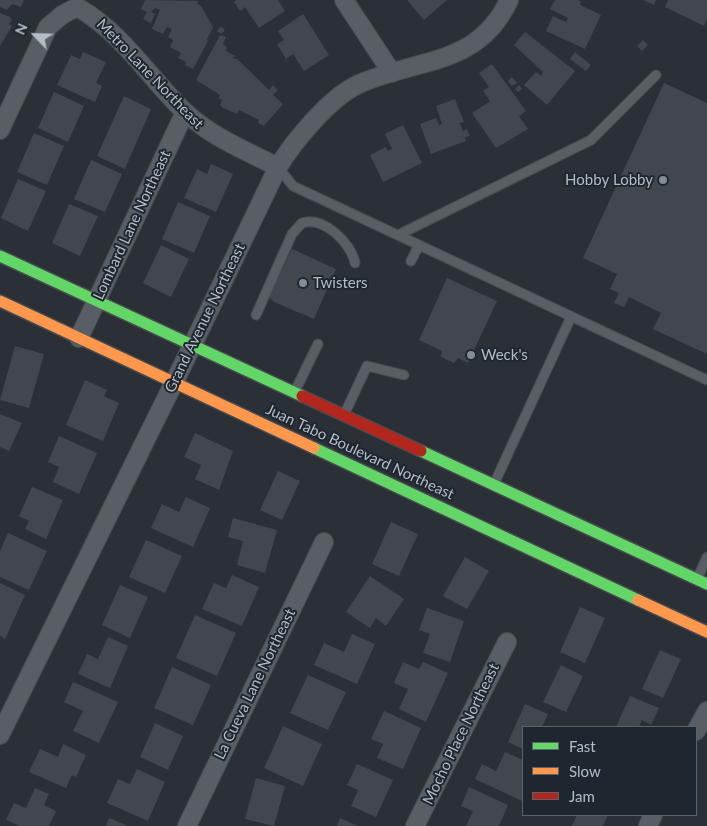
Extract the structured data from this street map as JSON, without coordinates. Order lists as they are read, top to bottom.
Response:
{
  "streets": {
    "main road": ["Juan Tabo Boulevard Northeast"],
    "street": [
      "Metro Lane Northeast",
      "Lombard Lane Northeast",
      "Grand Avenue Northeast",
      "La Cueva Lane Northeast",
      "Mocho Place Northeast"
    ]
  },
  "crossings": [
    ["Metro Lane Northeast", "Lombard Lane Northeast"],
    ["Metro Lane Northeast", "Grand Avenue Northeast"],
    ["Lombard Lane Northeast", "Juan Tabo Boulevard Northeast"],
    ["Grand Avenue Northeast", "Juan Tabo Boulevard Northeast"]
  ],
  "places": ["Hobby Lobby", "Twisters", "Weck's"],
  "legend": ["Fast", "Slow", "Jam"],
  "north": "top left"
}
